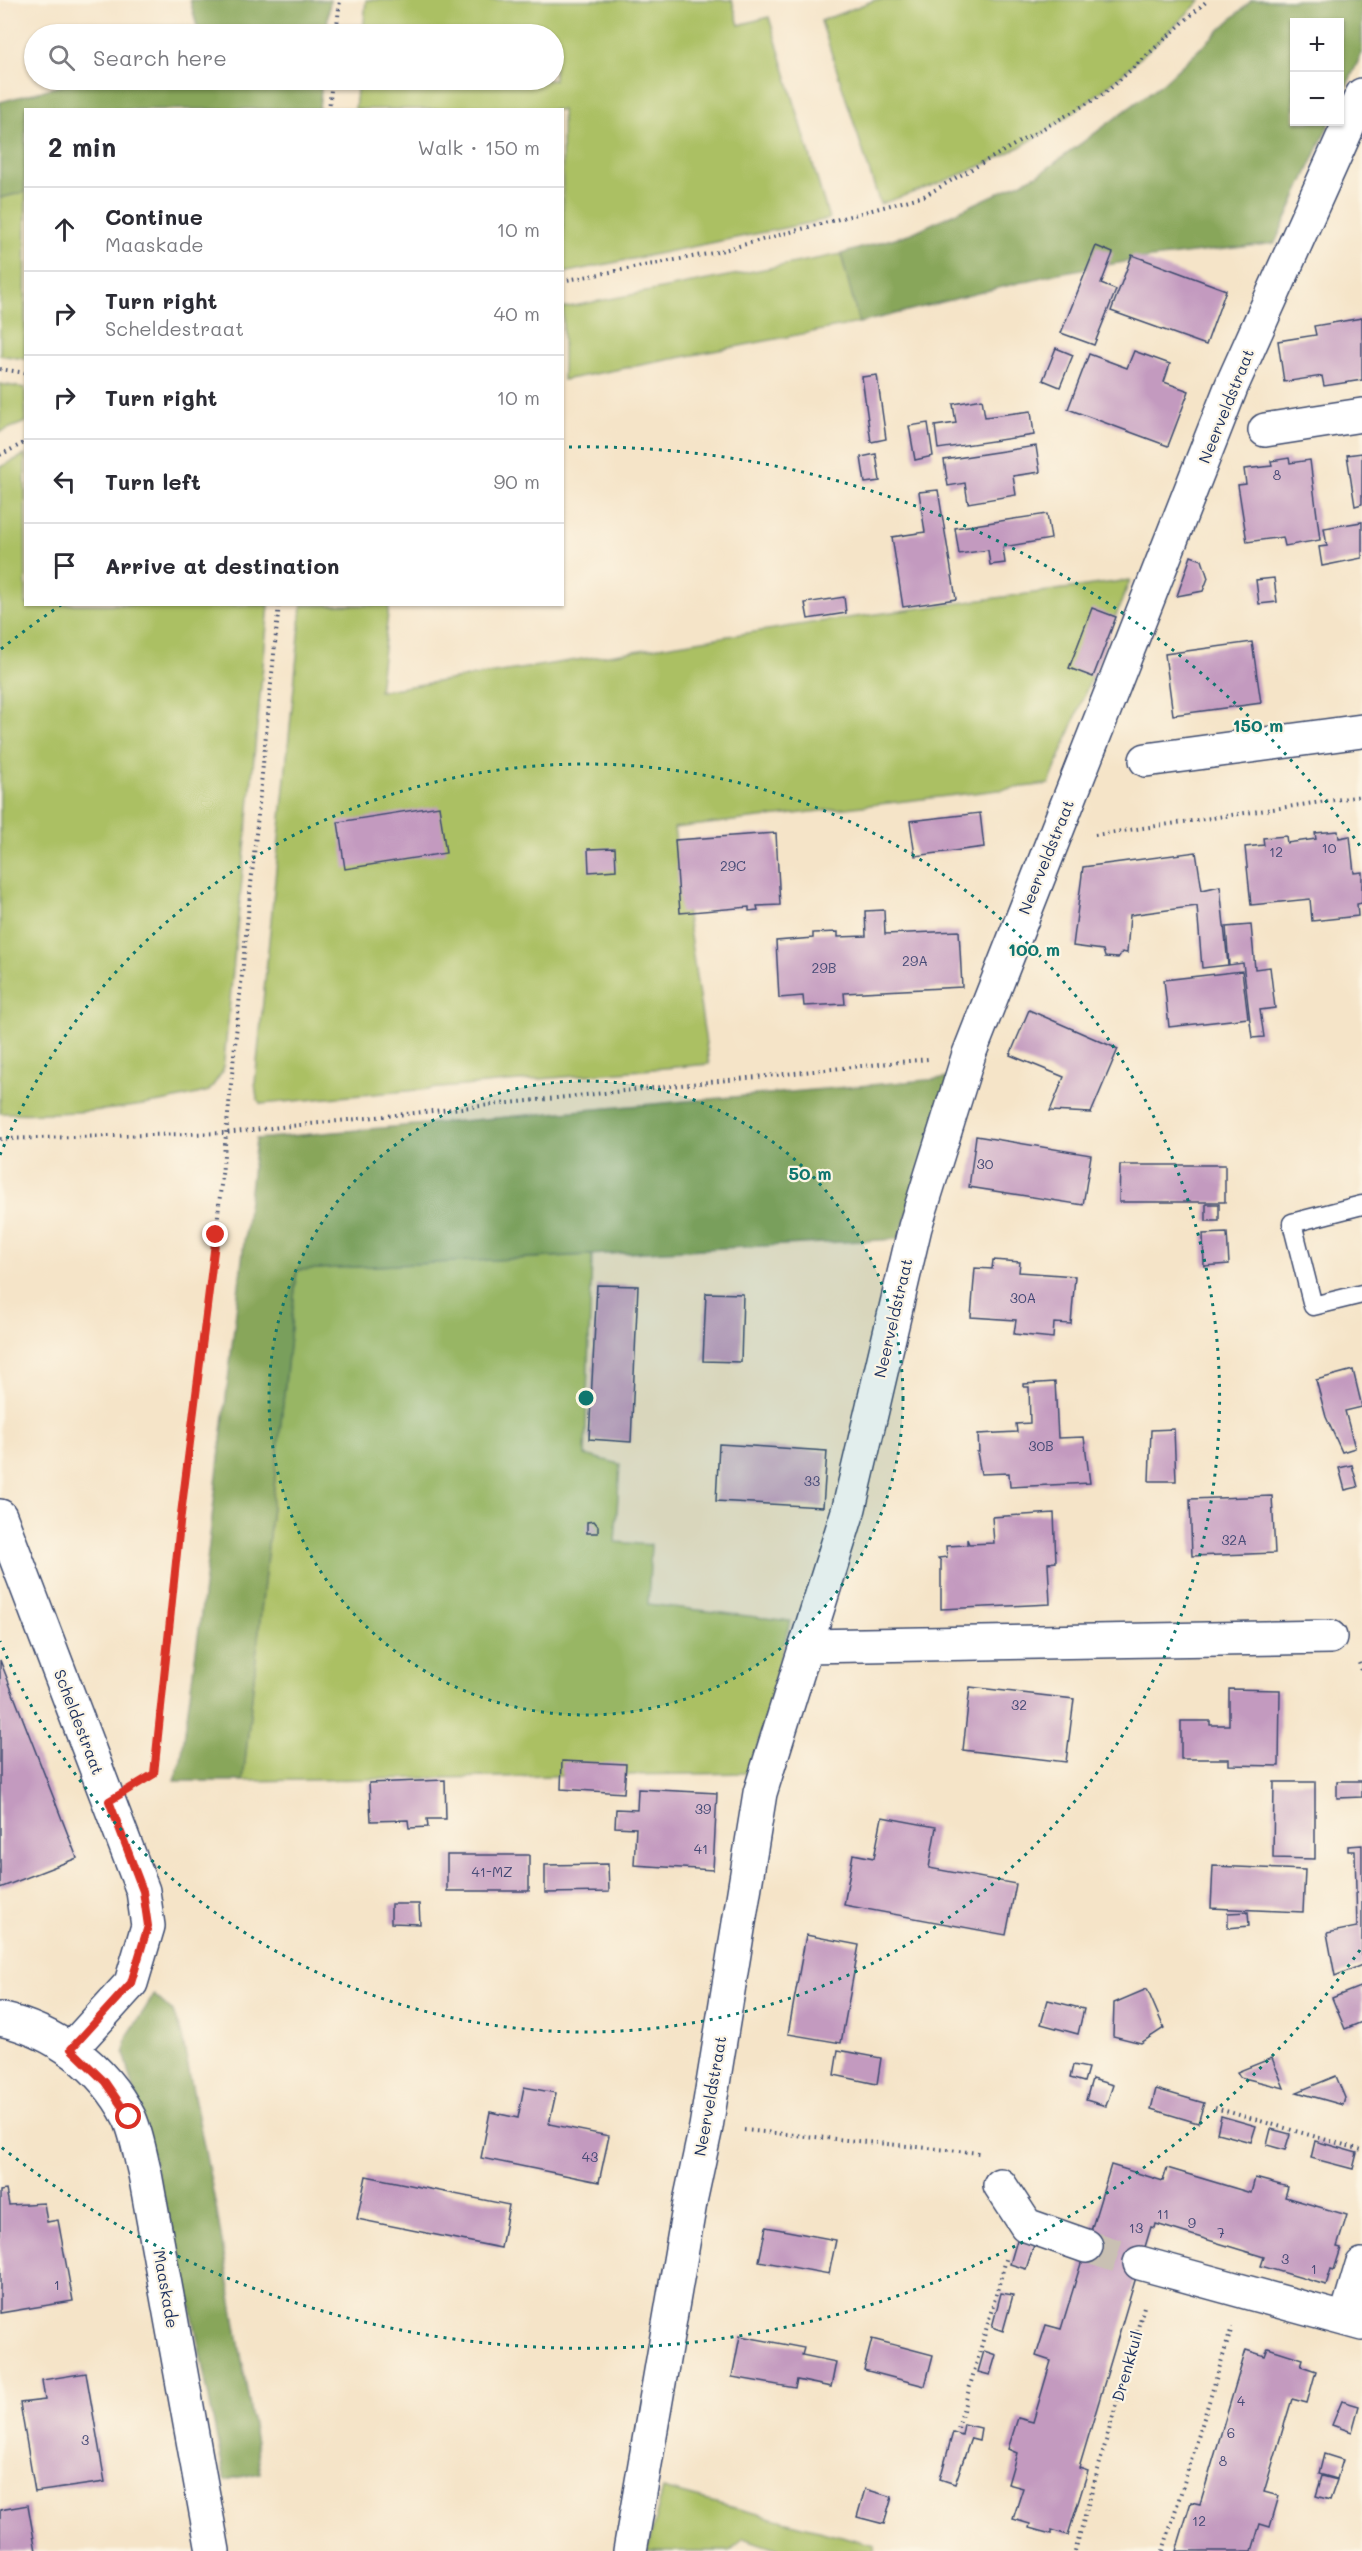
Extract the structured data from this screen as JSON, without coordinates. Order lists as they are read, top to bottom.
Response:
{
  "streets": {
    "street": ["Neerveldstraat", "Scheldestraat", "Maaskade"],
    "path": ["Drenkkuil"]
  },
  "crossings": [
    ["Scheldestraat", "Maaskade"]
  ],
  "house_numbers": [
    "8",
    "10",
    "12",
    "29C",
    "29A",
    "29B",
    "30",
    "30A",
    "30B",
    "33",
    "32A",
    "32",
    "39",
    "41",
    "41-MZ",
    "43",
    "11",
    "9",
    "13",
    "7",
    "3",
    "1",
    "1",
    "4",
    "6",
    "3",
    "8",
    "12"
  ],
  "page": {
    "map_buttons": ["+", "−"],
    "search": "Search here",
    "heading": ["2 min", "Walk · 150 m"],
    "list": [
      ["Continue", "Maaskade", "10 m"],
      ["Turn right", "Scheldestraat", "40 m"],
      ["Turn right", "10 m"],
      ["Turn left", "90 m"],
      "Arrive at destination"
    ]
  },
  "rings": ["150 m", "100 m", "50 m"]
}
